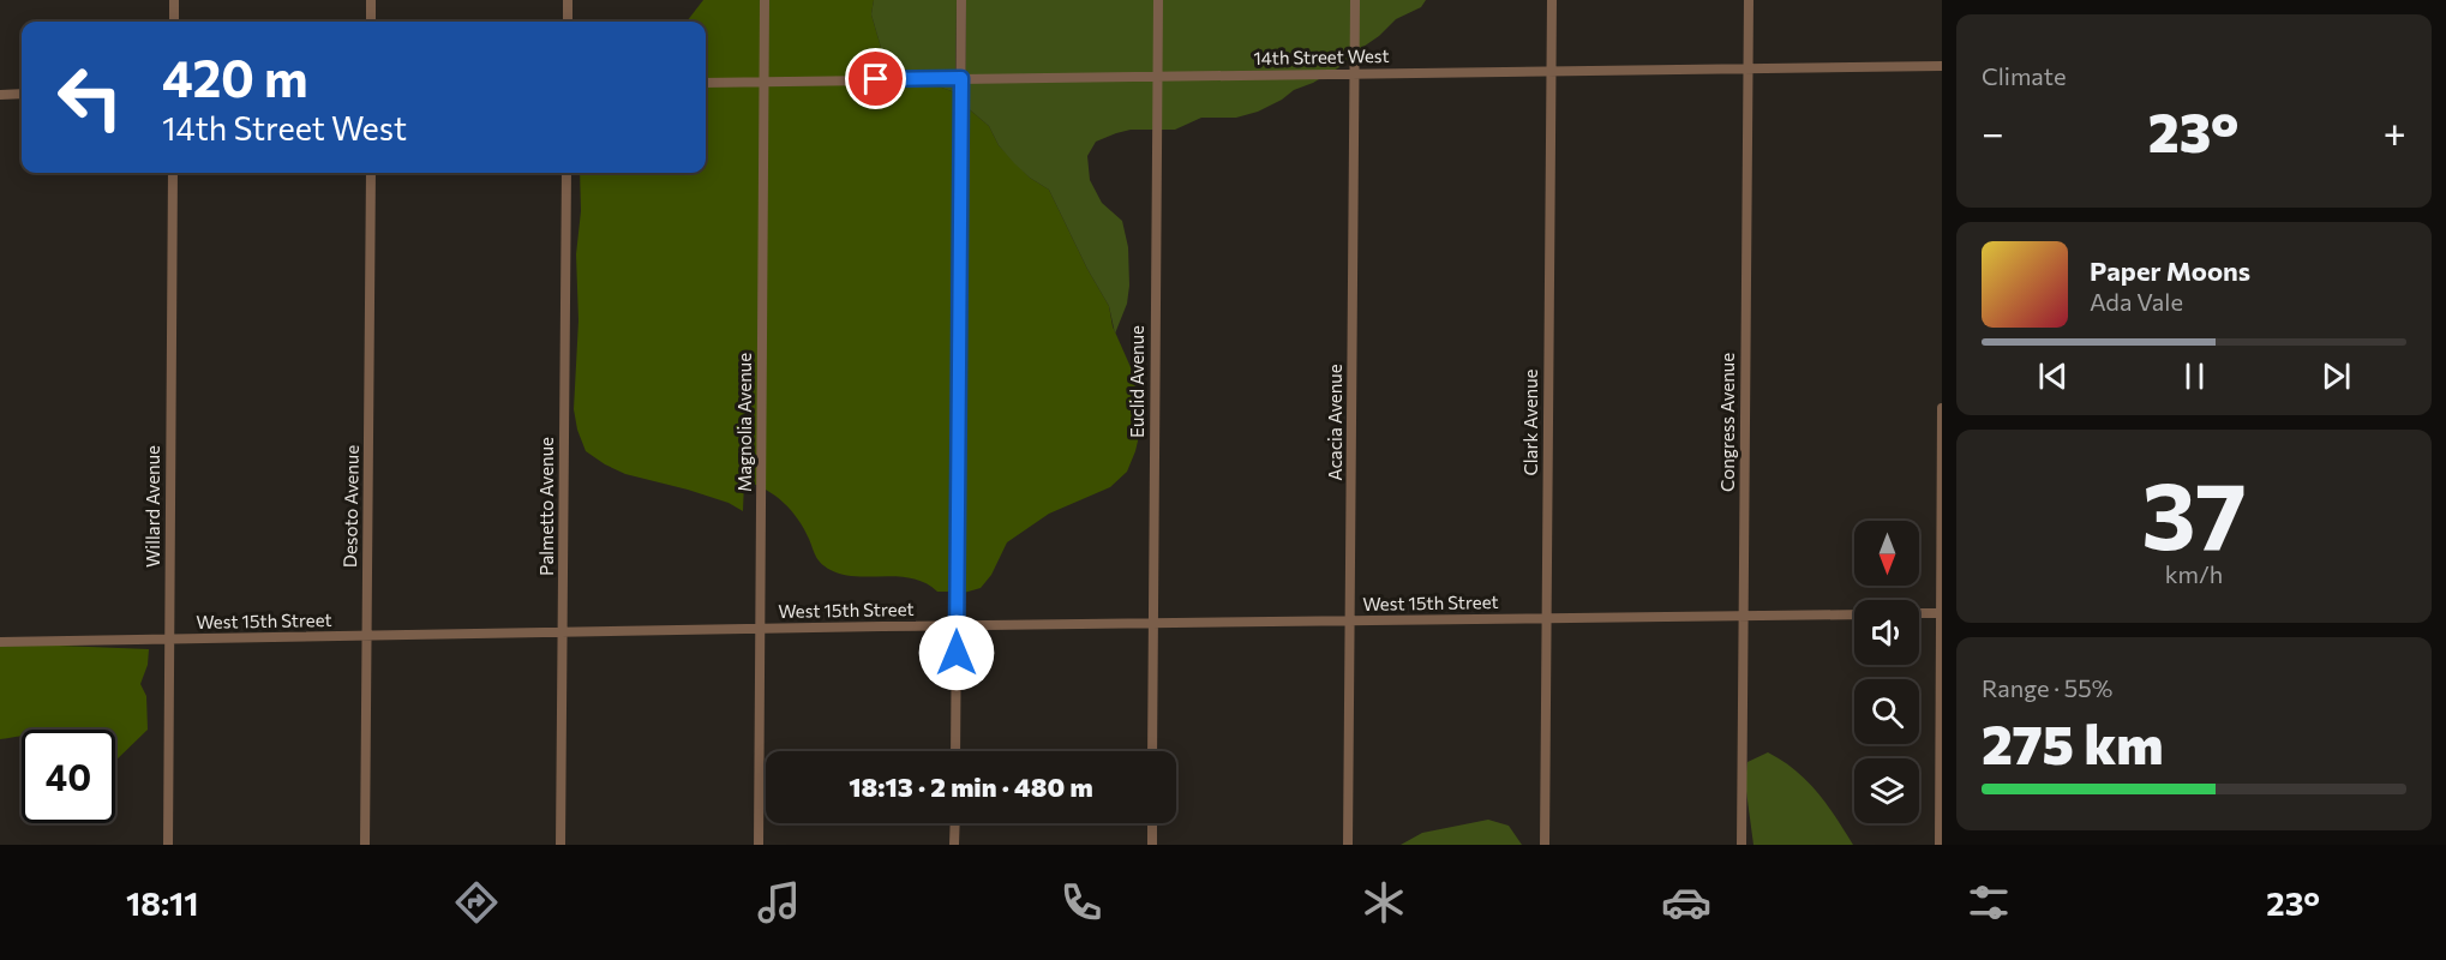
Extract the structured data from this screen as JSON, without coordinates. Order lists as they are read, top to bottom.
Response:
{
  "streets": {
    "street": [
      "14th Street West",
      "Euclid Avenue",
      "Magnolia Avenue",
      "Acacia Avenue",
      "Clark Avenue",
      "Congress Avenue",
      "Willard Avenue",
      "Desoto Avenue",
      "Palmetto Avenue",
      "West 15th Street"
    ]
  },
  "crossings": [
    ["14th Street West", "Euclid Avenue"],
    ["14th Street West", "Magnolia Avenue"],
    ["14th Street West", "Acacia Avenue"],
    ["14th Street West", "Clark Avenue"],
    ["14th Street West", "Congress Avenue"],
    ["Euclid Avenue", "West 15th Street"],
    ["Magnolia Avenue", "West 15th Street"],
    ["Acacia Avenue", "West 15th Street"],
    ["Clark Avenue", "West 15th Street"],
    ["Congress Avenue", "West 15th Street"],
    ["Willard Avenue", "West 15th Street"],
    ["Desoto Avenue", "West 15th Street"],
    ["Palmetto Avenue", "West 15th Street"]
  ],
  "north": "bottom",
  "page": {
    "tile": [
      "Climate",
      ["37", "km/h"],
      ["Range · 55%", "275 km"]
    ],
    "turn": ["420 m", "14th Street West"],
    "heat": ["−", "23°", "+"],
    "song": ["Paper Moons", "Ada Vale"],
    "limit": "40",
    "trip": "18:13 · 2 min · 480 m",
    "tabs": ["18:11", "23°"]
  }
}
